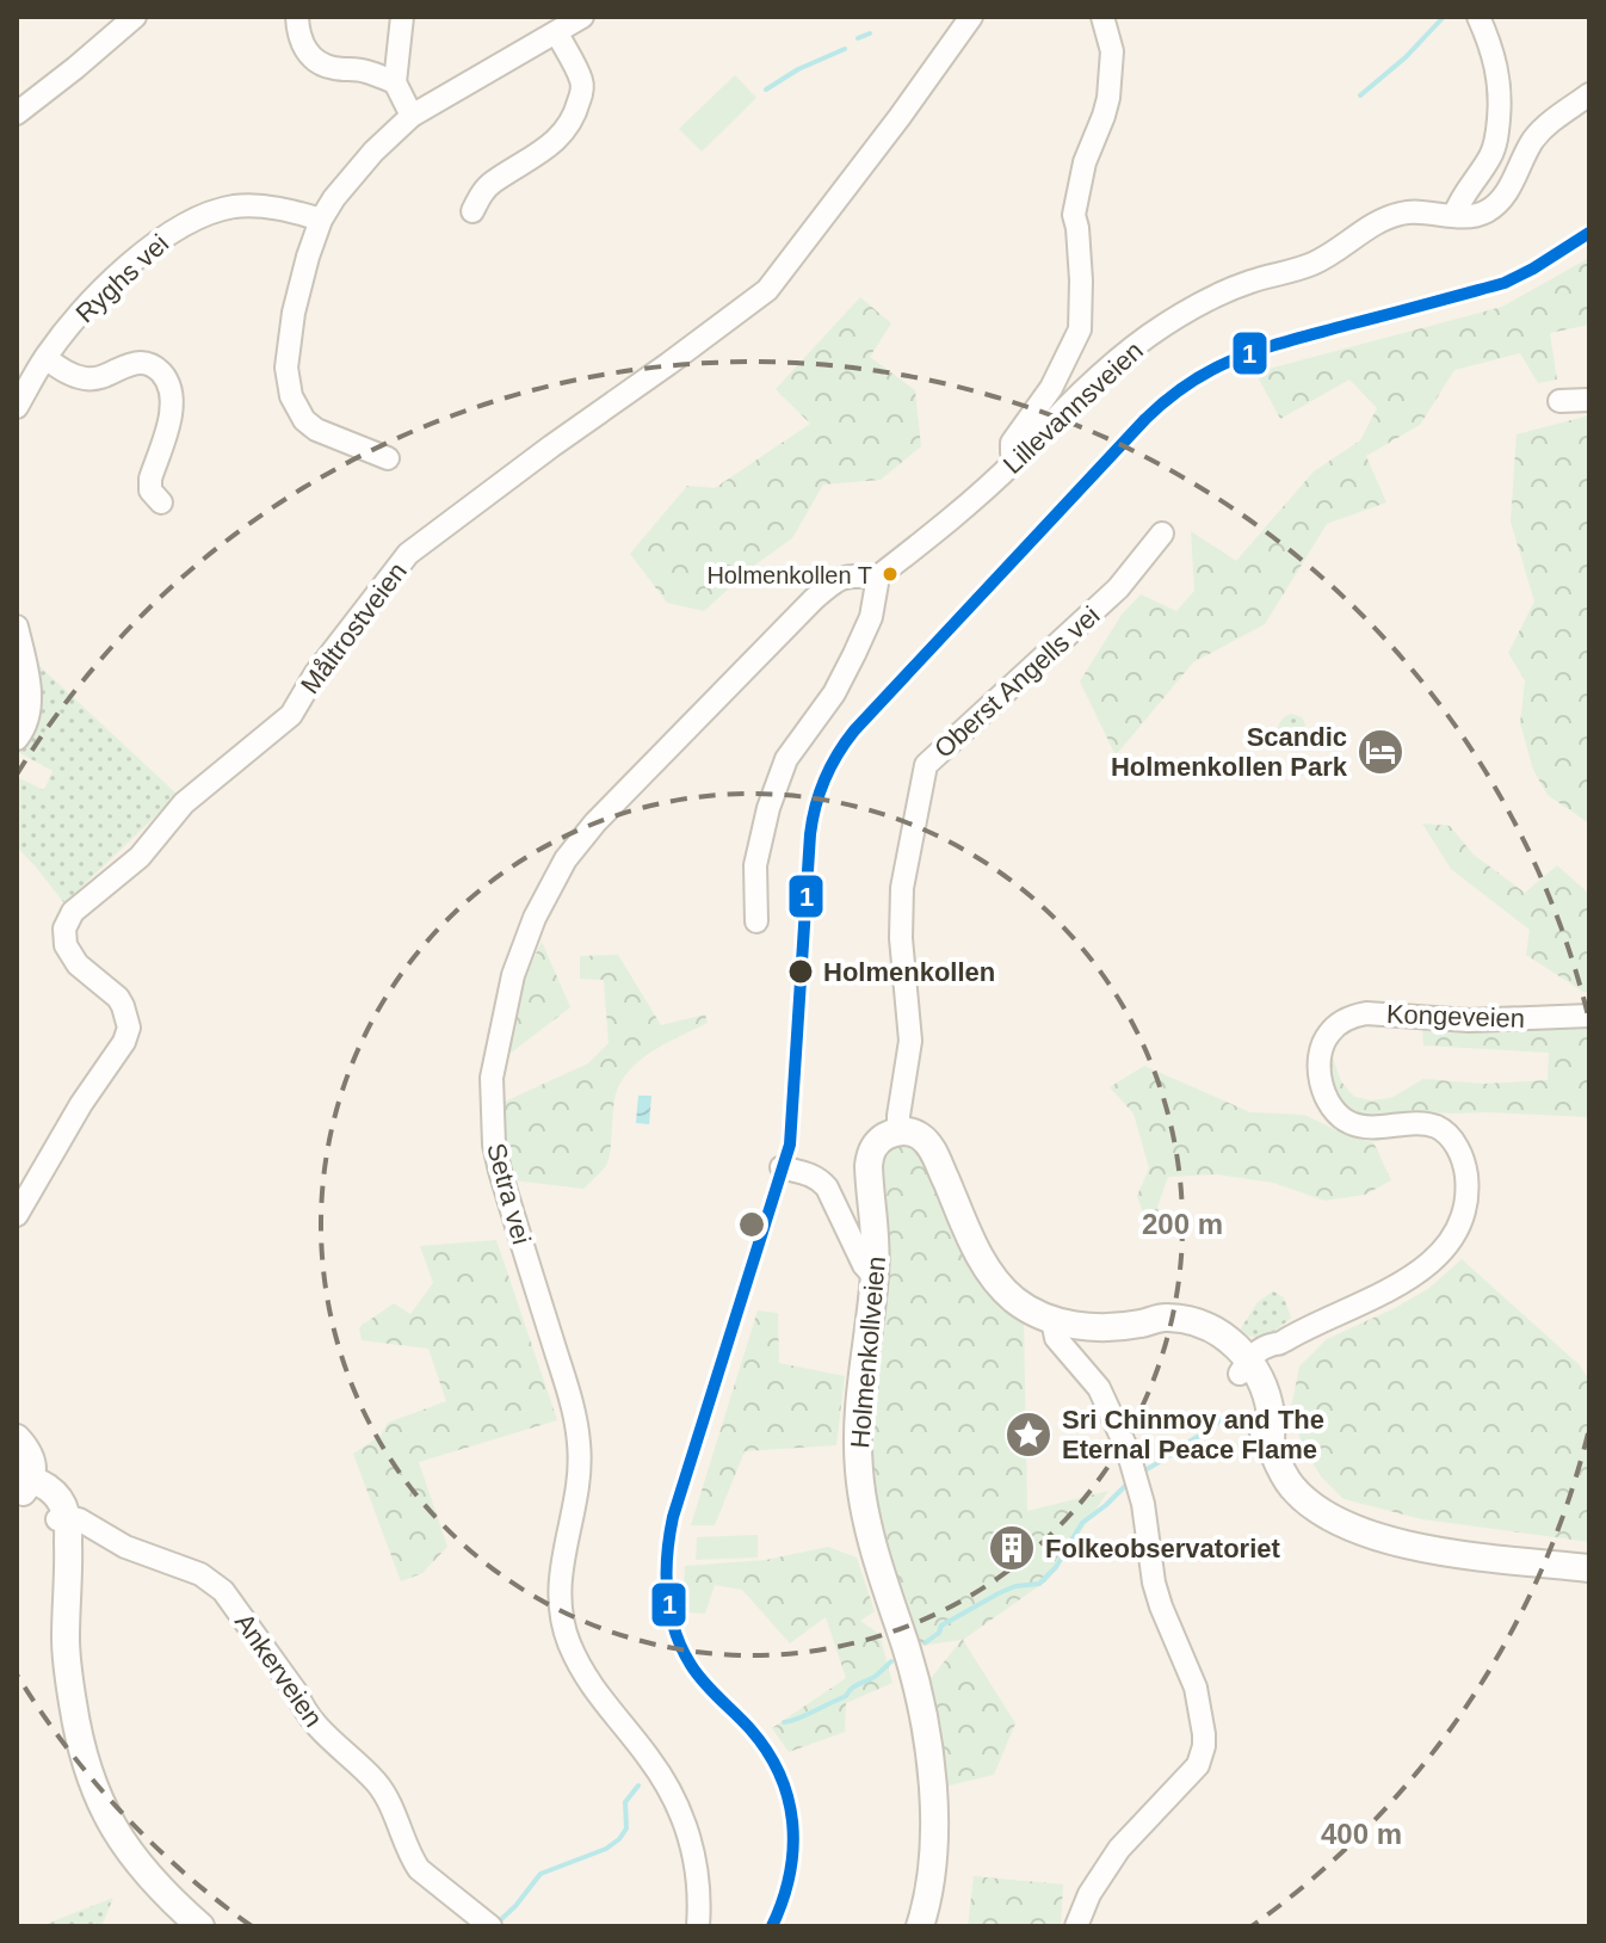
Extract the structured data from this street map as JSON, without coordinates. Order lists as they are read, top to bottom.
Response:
{
  "streets": {
    "main road": ["Holmenkollveien"],
    "street": [
      "Ryghs vei",
      "Lillevannsveien",
      "Måltrostveien",
      "Oberst Angells vei",
      "Kongeveien",
      "Setra vei",
      "Ankerveien"
    ]
  },
  "crossings": [
    ["Lillevannsveien", "Setra vei"],
    ["Oberst Angells vei", "Holmenkollveien"]
  ],
  "places": {
    "other": ["Holmenkollen T", "Holmenkollen"],
    "hotel": ["Scandic Holmenkollen Park"],
    "place": ["Sri Chinmoy and The Eternal Peace Flame"],
    "building": ["Folkeobservatoriet"]
  },
  "lines": ["transit line 1"],
  "rings": ["200 m", "400 m"]
}
